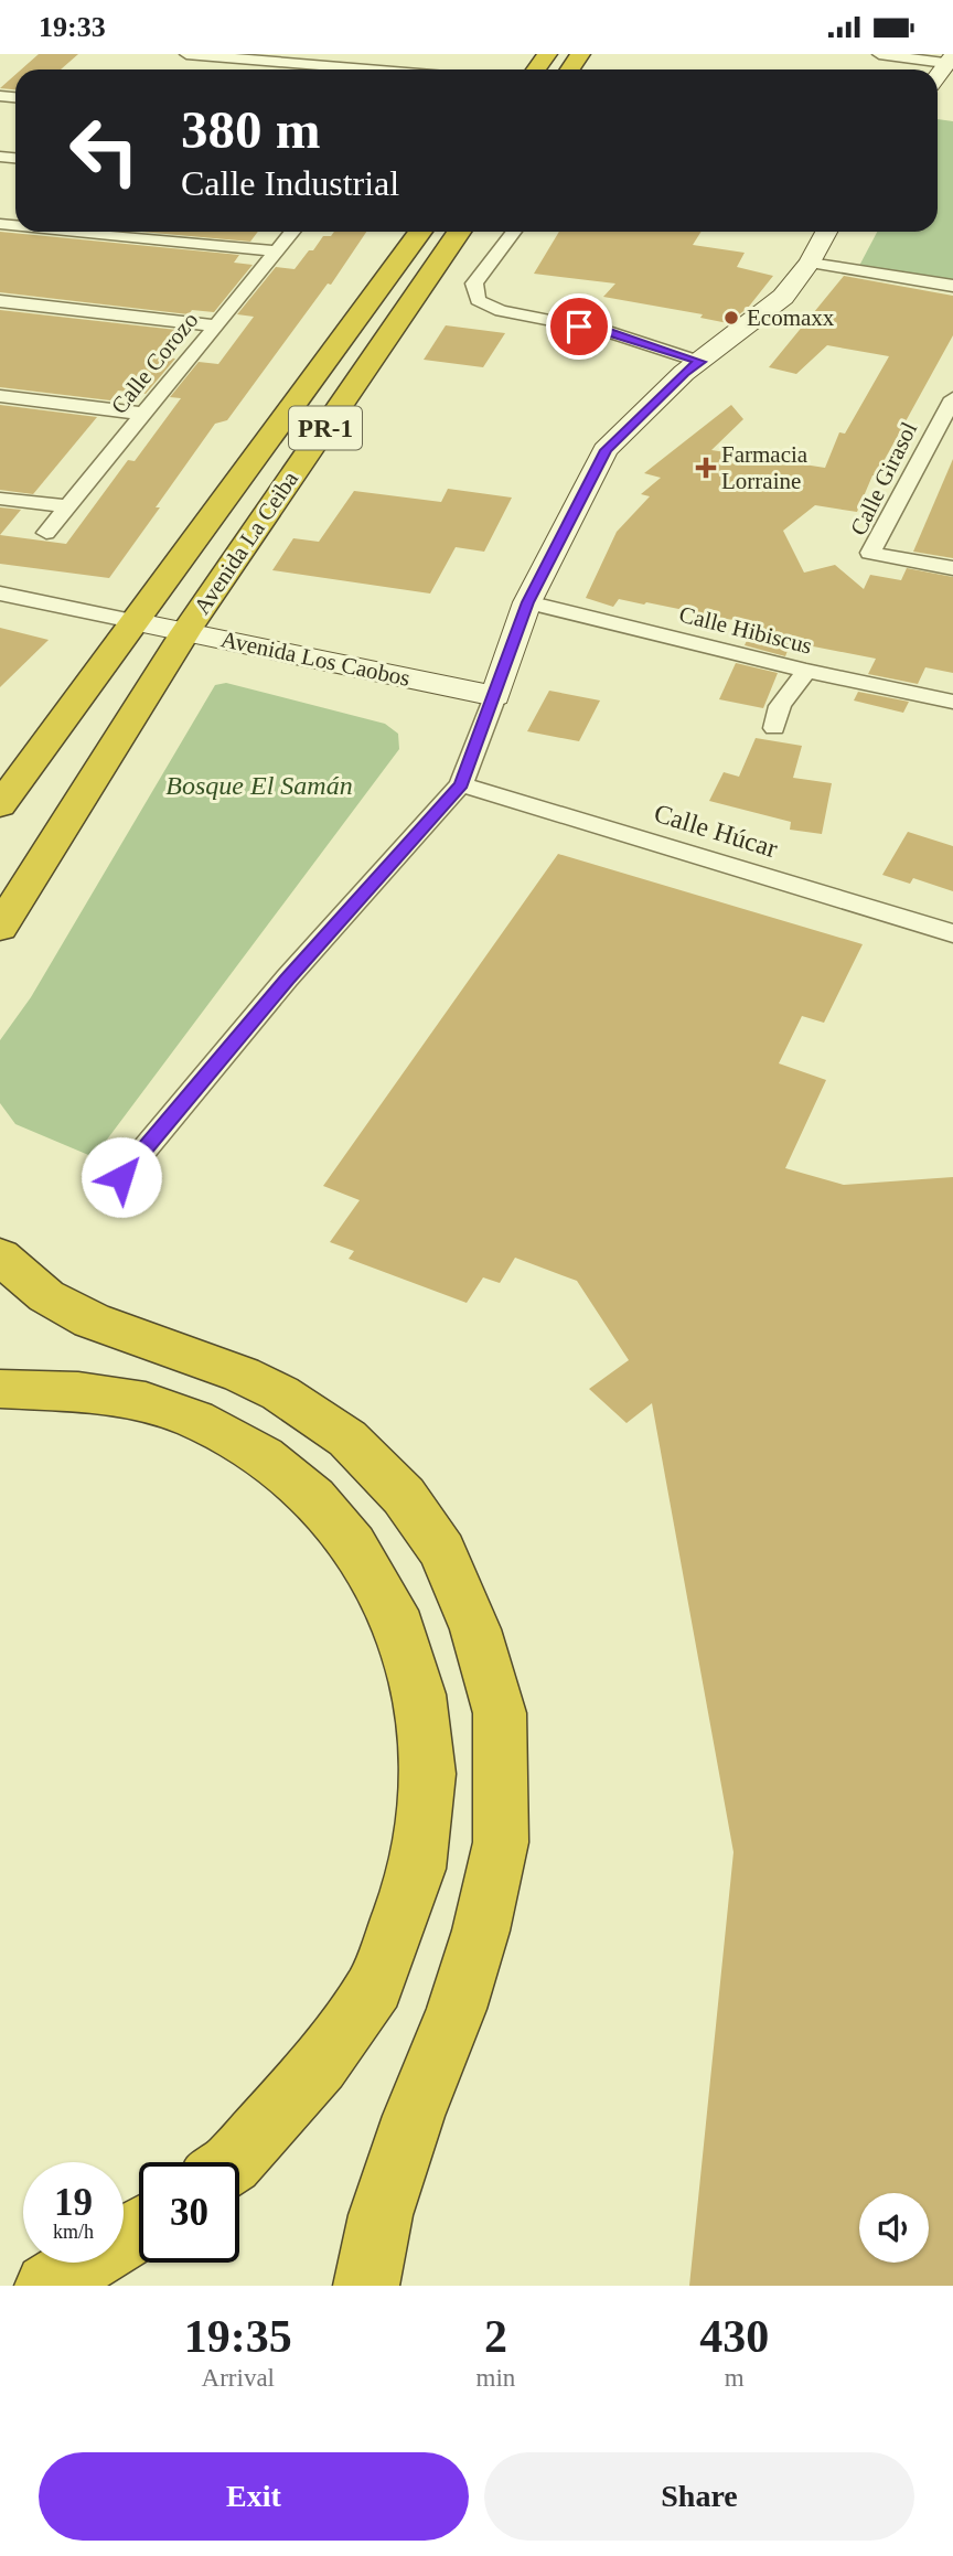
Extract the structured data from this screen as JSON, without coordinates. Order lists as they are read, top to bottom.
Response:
{
  "streets": {
    "highway": ["PR-1", "Avenida La Ceiba"],
    "street": [
      "Calle Corozo",
      "Calle Girasol",
      "Calle Hibiscus",
      "Avenida Los Caobos",
      "Calle Húcar"
    ]
  },
  "crossings": [
    ["PR-1", "Avenida La Ceiba"],
    ["PR-1", "Avenida Los Caobos"],
    ["Avenida La Ceiba", "Avenida Los Caobos"]
  ],
  "parks": ["Bosque El Samán"],
  "places": {
    "other": ["Ecomaxx"],
    "health": ["Farmacia Lorraine"]
  },
  "page": {
    "status": "19:33",
    "turn": ["380 m", "Calle Industrial"],
    "speed": "19 km/h",
    "limit": "30",
    "eta": [
      "19:35",
      "Arrival",
      "2",
      "min",
      "430",
      "m"
    ],
    "buttons": ["Exit", "Share"]
  }
}
